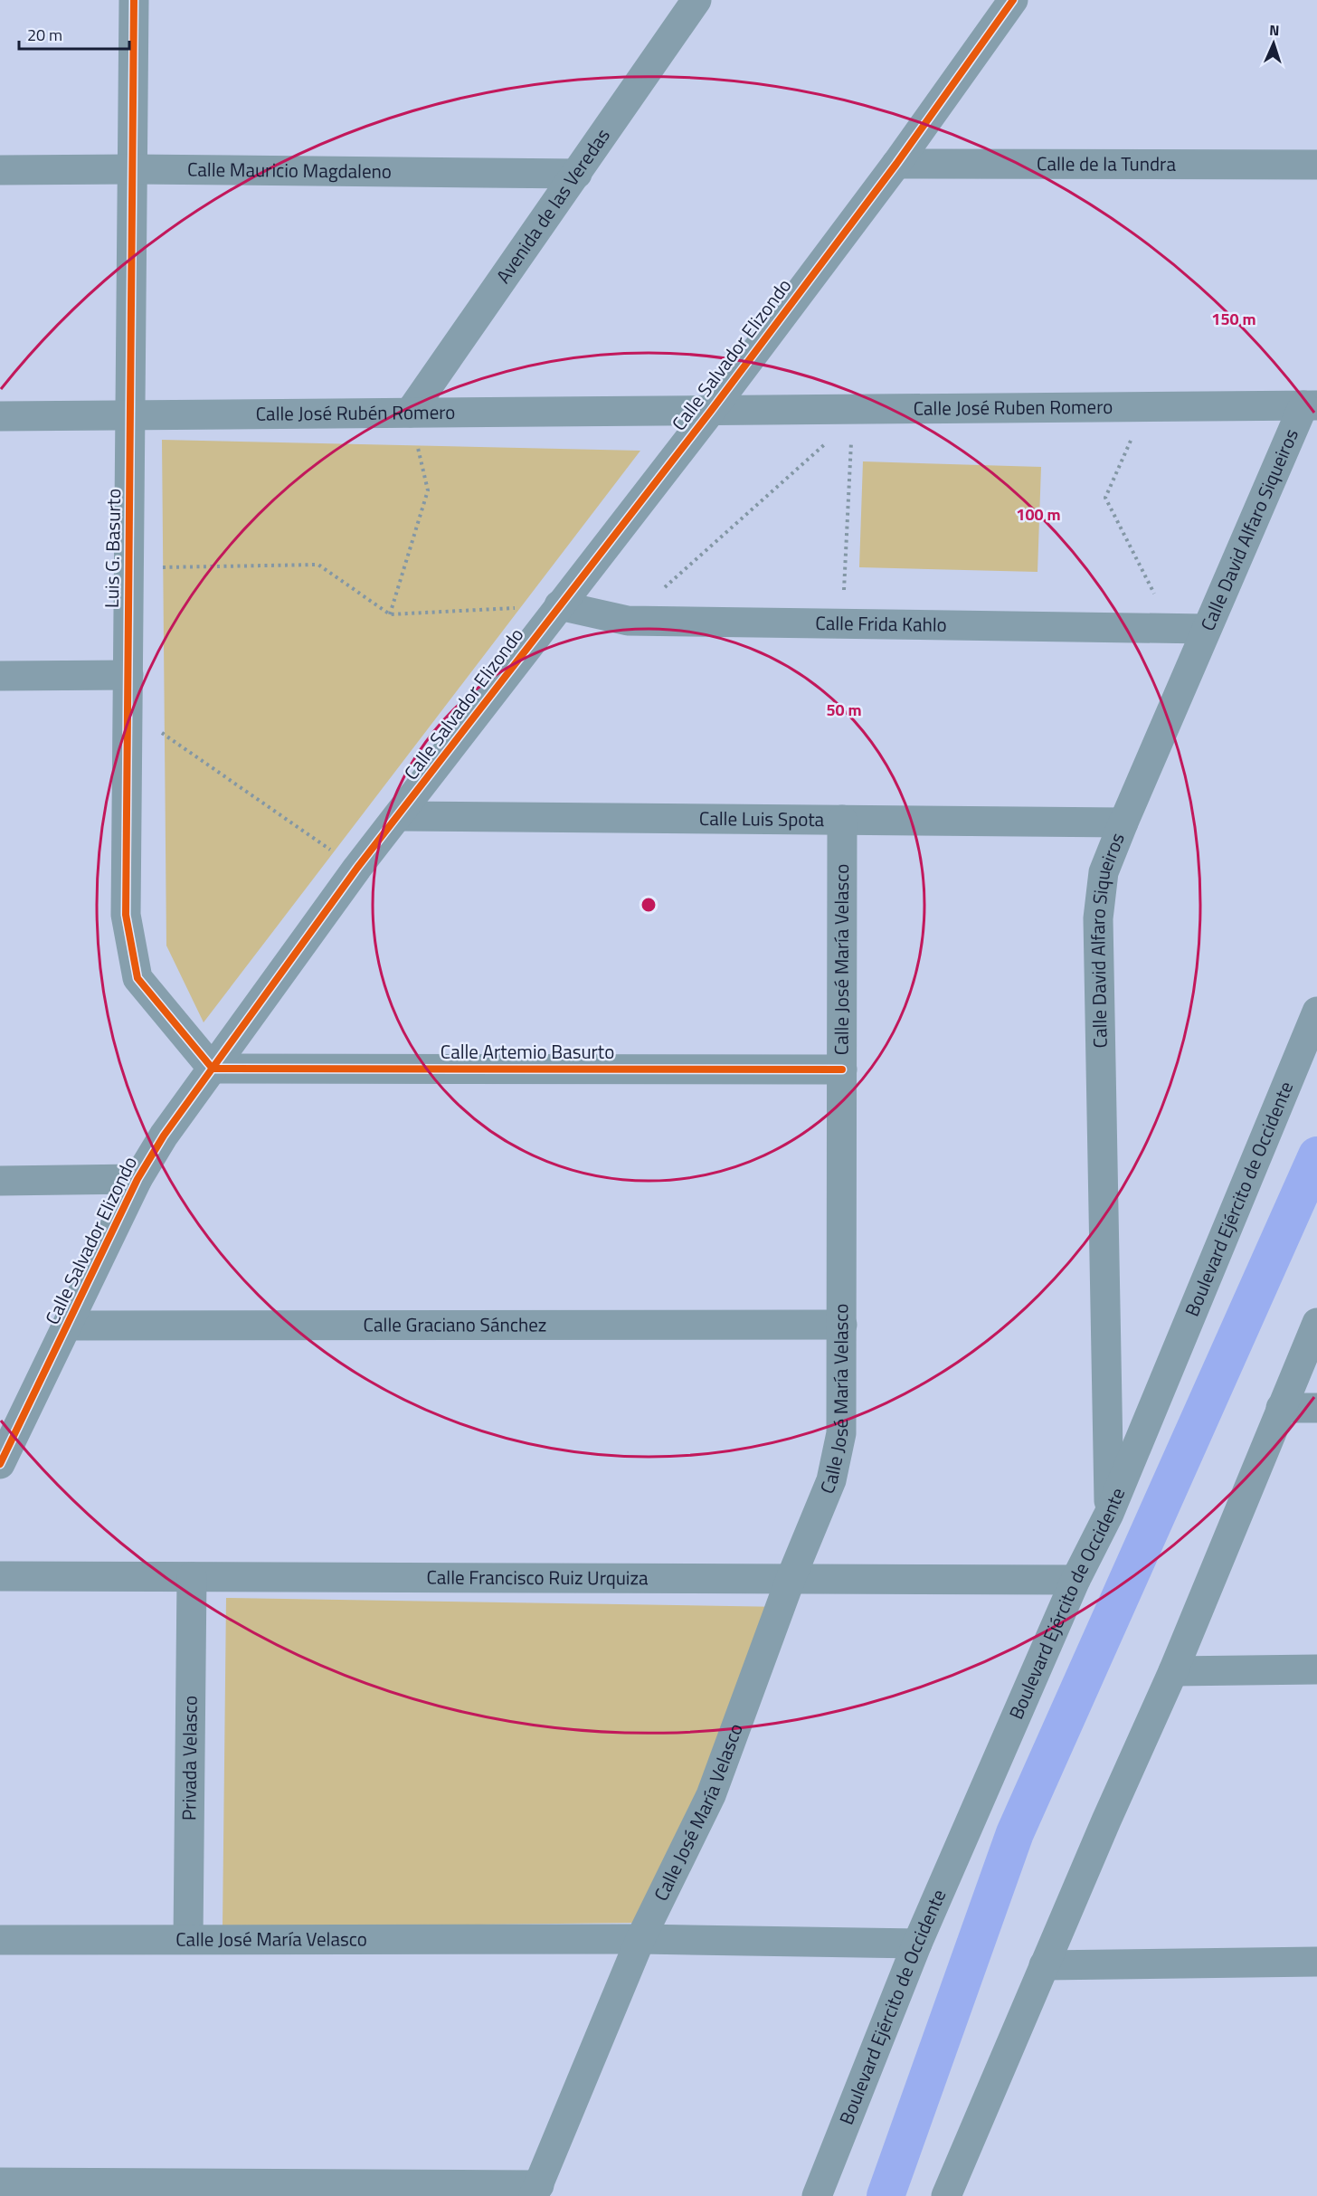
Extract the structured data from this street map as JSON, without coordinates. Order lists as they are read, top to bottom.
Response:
{
  "streets": {
    "street": [
      "Calle de la Tundra",
      "Calle Mauricio Magdaleno",
      "Avenida de las Veredas",
      "Calle Salvador Elizondo",
      "Calle José Ruben Romero",
      "Calle José Rubén Romero",
      "Calle David Alfaro Siqueiros",
      "Luis G. Basurto",
      "Calle Frida Kahlo",
      "Calle Luis Spota",
      "Calle José María Velasco",
      "Calle Artemio Basurto",
      "Boulevard Ejército de Occidente",
      "Calle Graciano Sánchez",
      "Calle Francisco Ruiz Urquiza",
      "Privada Velasco"
    ]
  },
  "crossings": [
    ["Calle de la Tundra", "Calle Salvador Elizondo"],
    ["Calle Mauricio Magdaleno", "Avenida de las Veredas"],
    ["Calle Mauricio Magdaleno", "Luis G. Basurto"],
    ["Avenida de las Veredas", "Calle José Rubén Romero"],
    ["Calle Salvador Elizondo", "Calle José Ruben Romero"],
    ["Calle Salvador Elizondo", "Calle José Rubén Romero"],
    ["Calle Salvador Elizondo", "Luis G. Basurto"],
    ["Calle Salvador Elizondo", "Calle Frida Kahlo"],
    ["Calle Salvador Elizondo", "Calle Luis Spota"],
    ["Calle Salvador Elizondo", "Calle Artemio Basurto"],
    ["Calle Salvador Elizondo", "Calle Graciano Sánchez"],
    ["Calle José Ruben Romero", "Calle José Rubén Romero"],
    ["Calle José Ruben Romero", "Calle David Alfaro Siqueiros"],
    ["Calle José Rubén Romero", "Luis G. Basurto"],
    ["Calle David Alfaro Siqueiros", "Calle Frida Kahlo"],
    ["Calle David Alfaro Siqueiros", "Calle Luis Spota"],
    ["Calle David Alfaro Siqueiros", "Boulevard Ejército de Occidente"],
    ["Luis G. Basurto", "Calle Artemio Basurto"],
    ["Calle Luis Spota", "Calle José María Velasco"],
    ["Calle José María Velasco", "Calle Artemio Basurto"],
    ["Calle José María Velasco", "Calle Graciano Sánchez"],
    ["Calle José María Velasco", "Calle Francisco Ruiz Urquiza"],
    ["Calle José María Velasco", "Privada Velasco"],
    ["Boulevard Ejército de Occidente", "Calle Francisco Ruiz Urquiza"],
    ["Calle Francisco Ruiz Urquiza", "Privada Velasco"]
  ],
  "scale_bar": "20 m",
  "north": "top",
  "rings": ["150 m", "100 m", "50 m"]
}
